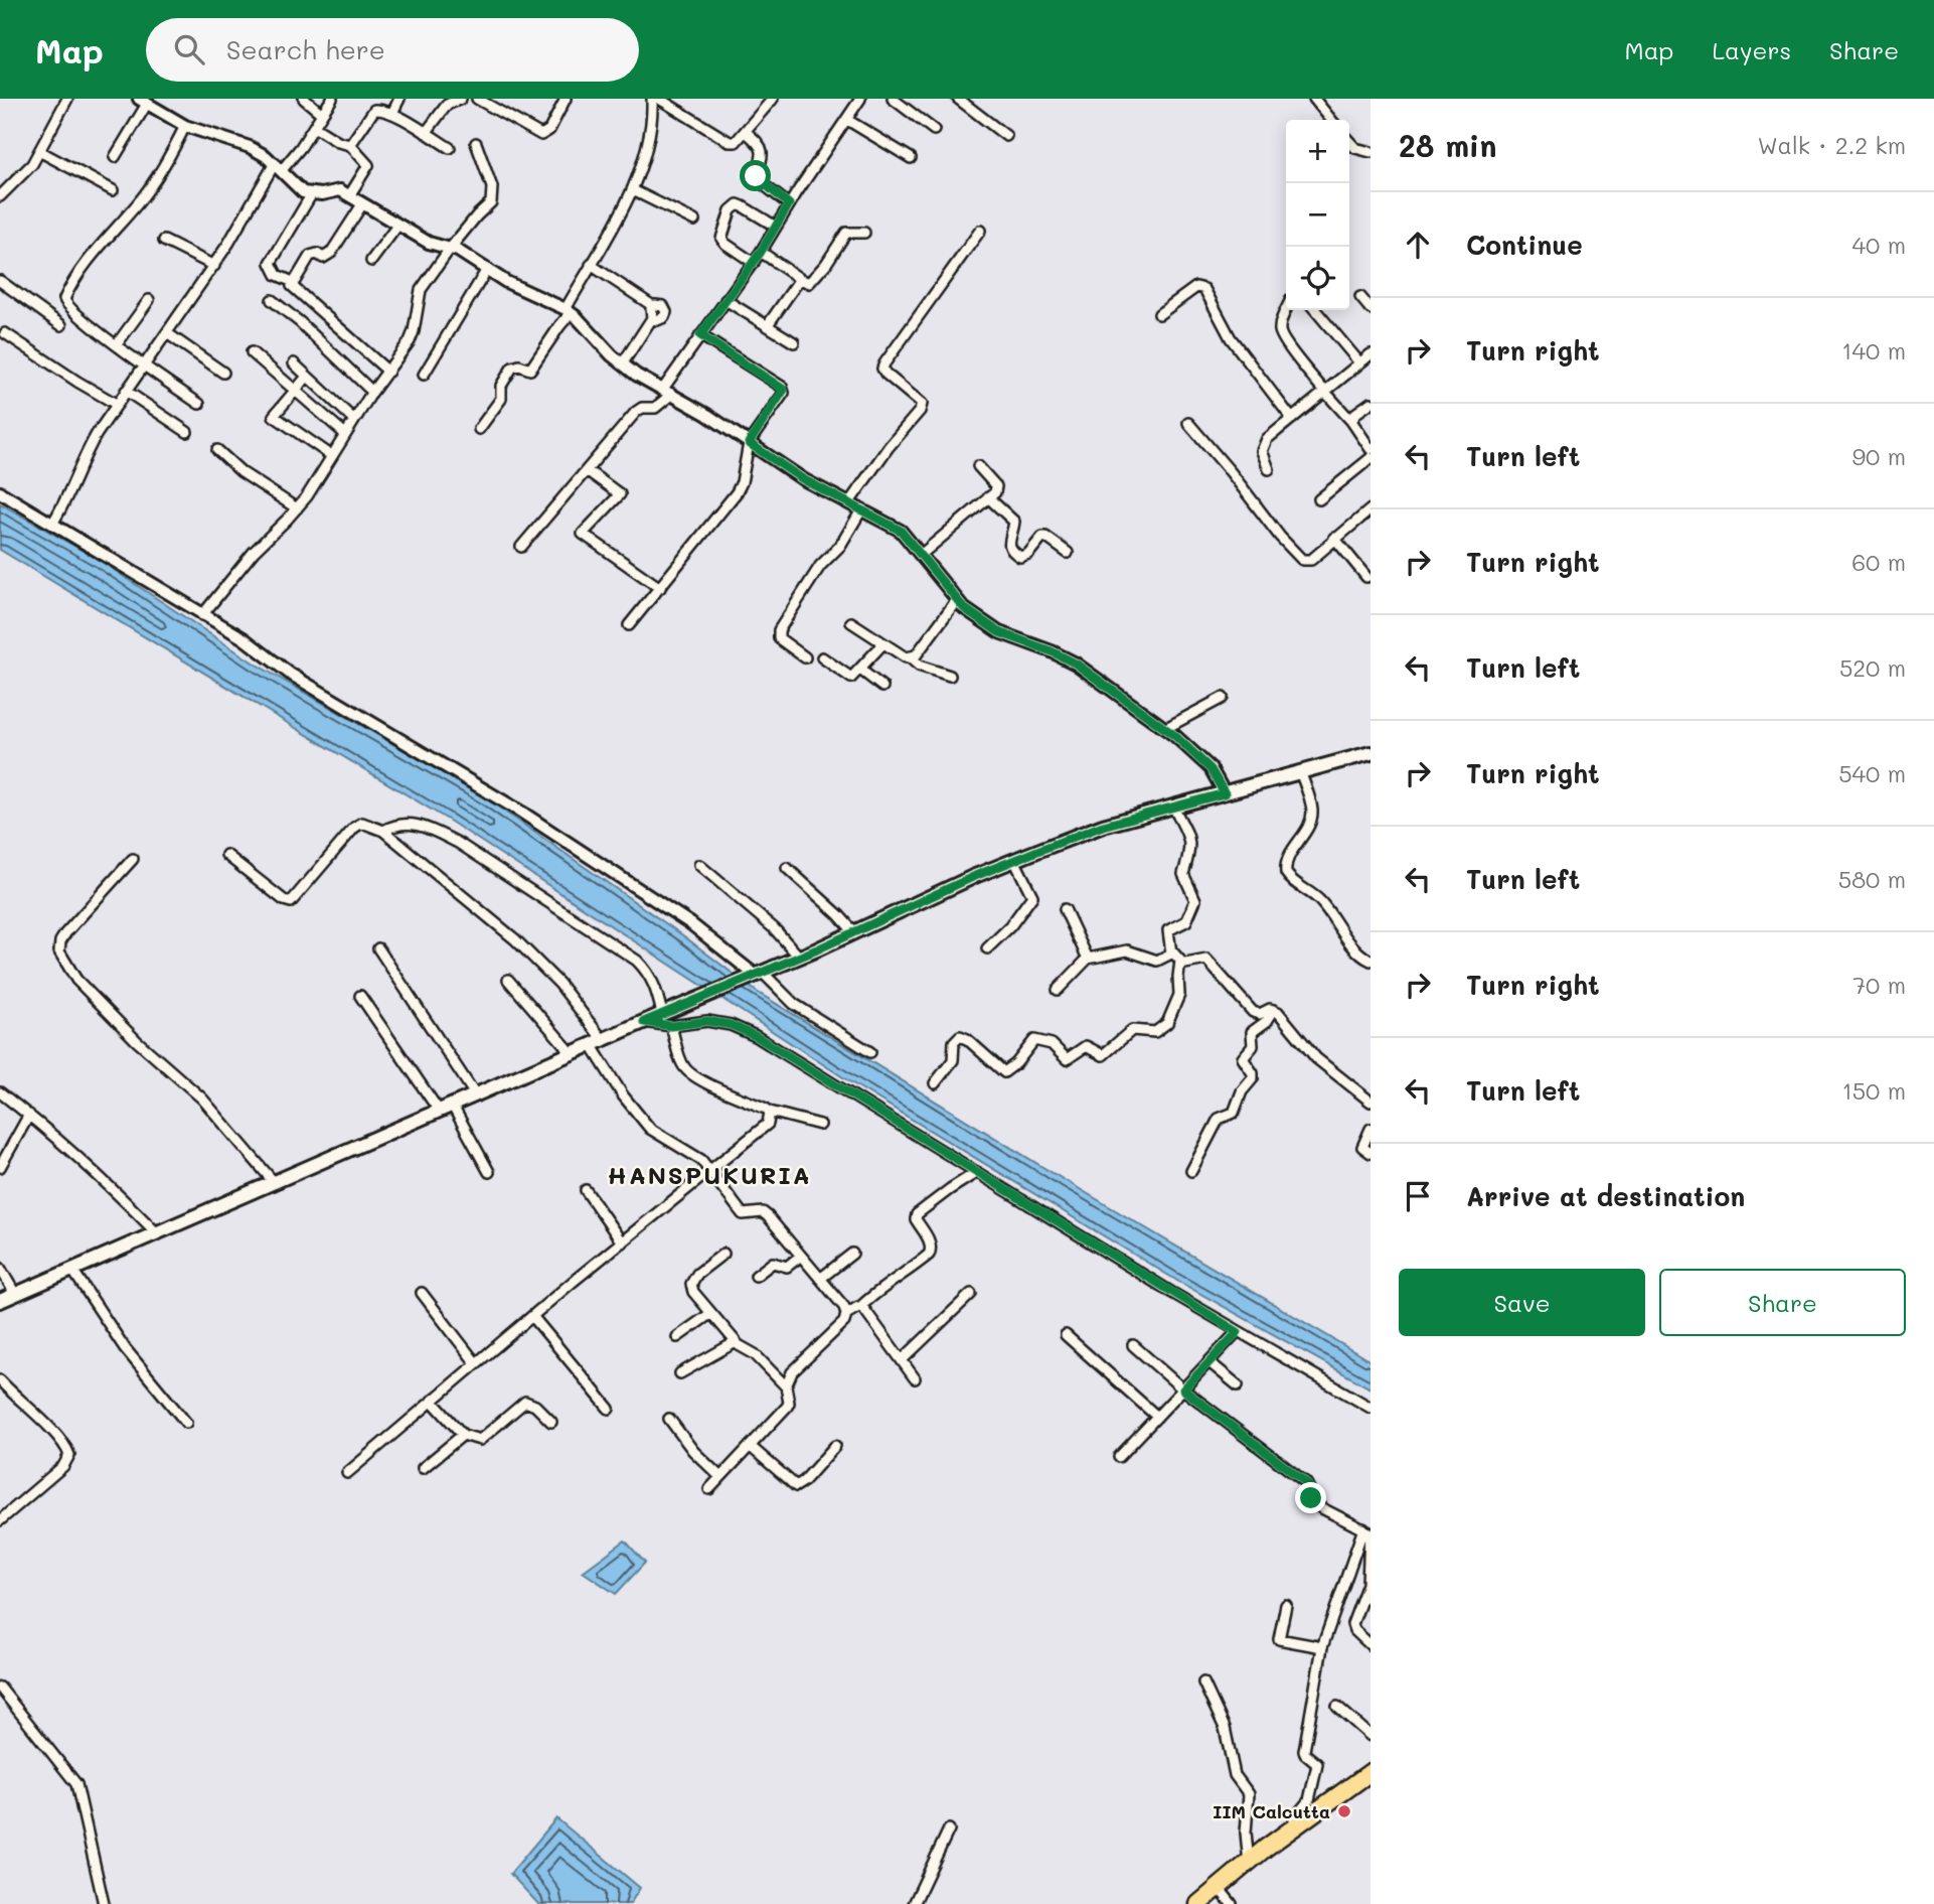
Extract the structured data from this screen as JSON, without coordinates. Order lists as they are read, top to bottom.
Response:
{
  "districts": ["HANSPUKURIA"],
  "places": ["IIM Calcutta"],
  "page": {
    "header": "Map",
    "search": "Search here",
    "nav": ["Map", "Layers", "Share"],
    "heading": ["28 min", "Walk · 2.2 km"],
    "map_buttons": ["+", "−"],
    "list": [
      ["Continue", "40 m"],
      ["Turn right", "140 m"],
      ["Turn left", "90 m"],
      ["Turn right", "60 m"],
      ["Turn left", "520 m"],
      ["Turn right", "540 m"],
      ["Turn left", "580 m"],
      ["Turn right", "70 m"],
      ["Turn left", "150 m"],
      "Arrive at destination"
    ],
    "buttons": ["Save", "Share"]
  }
}
